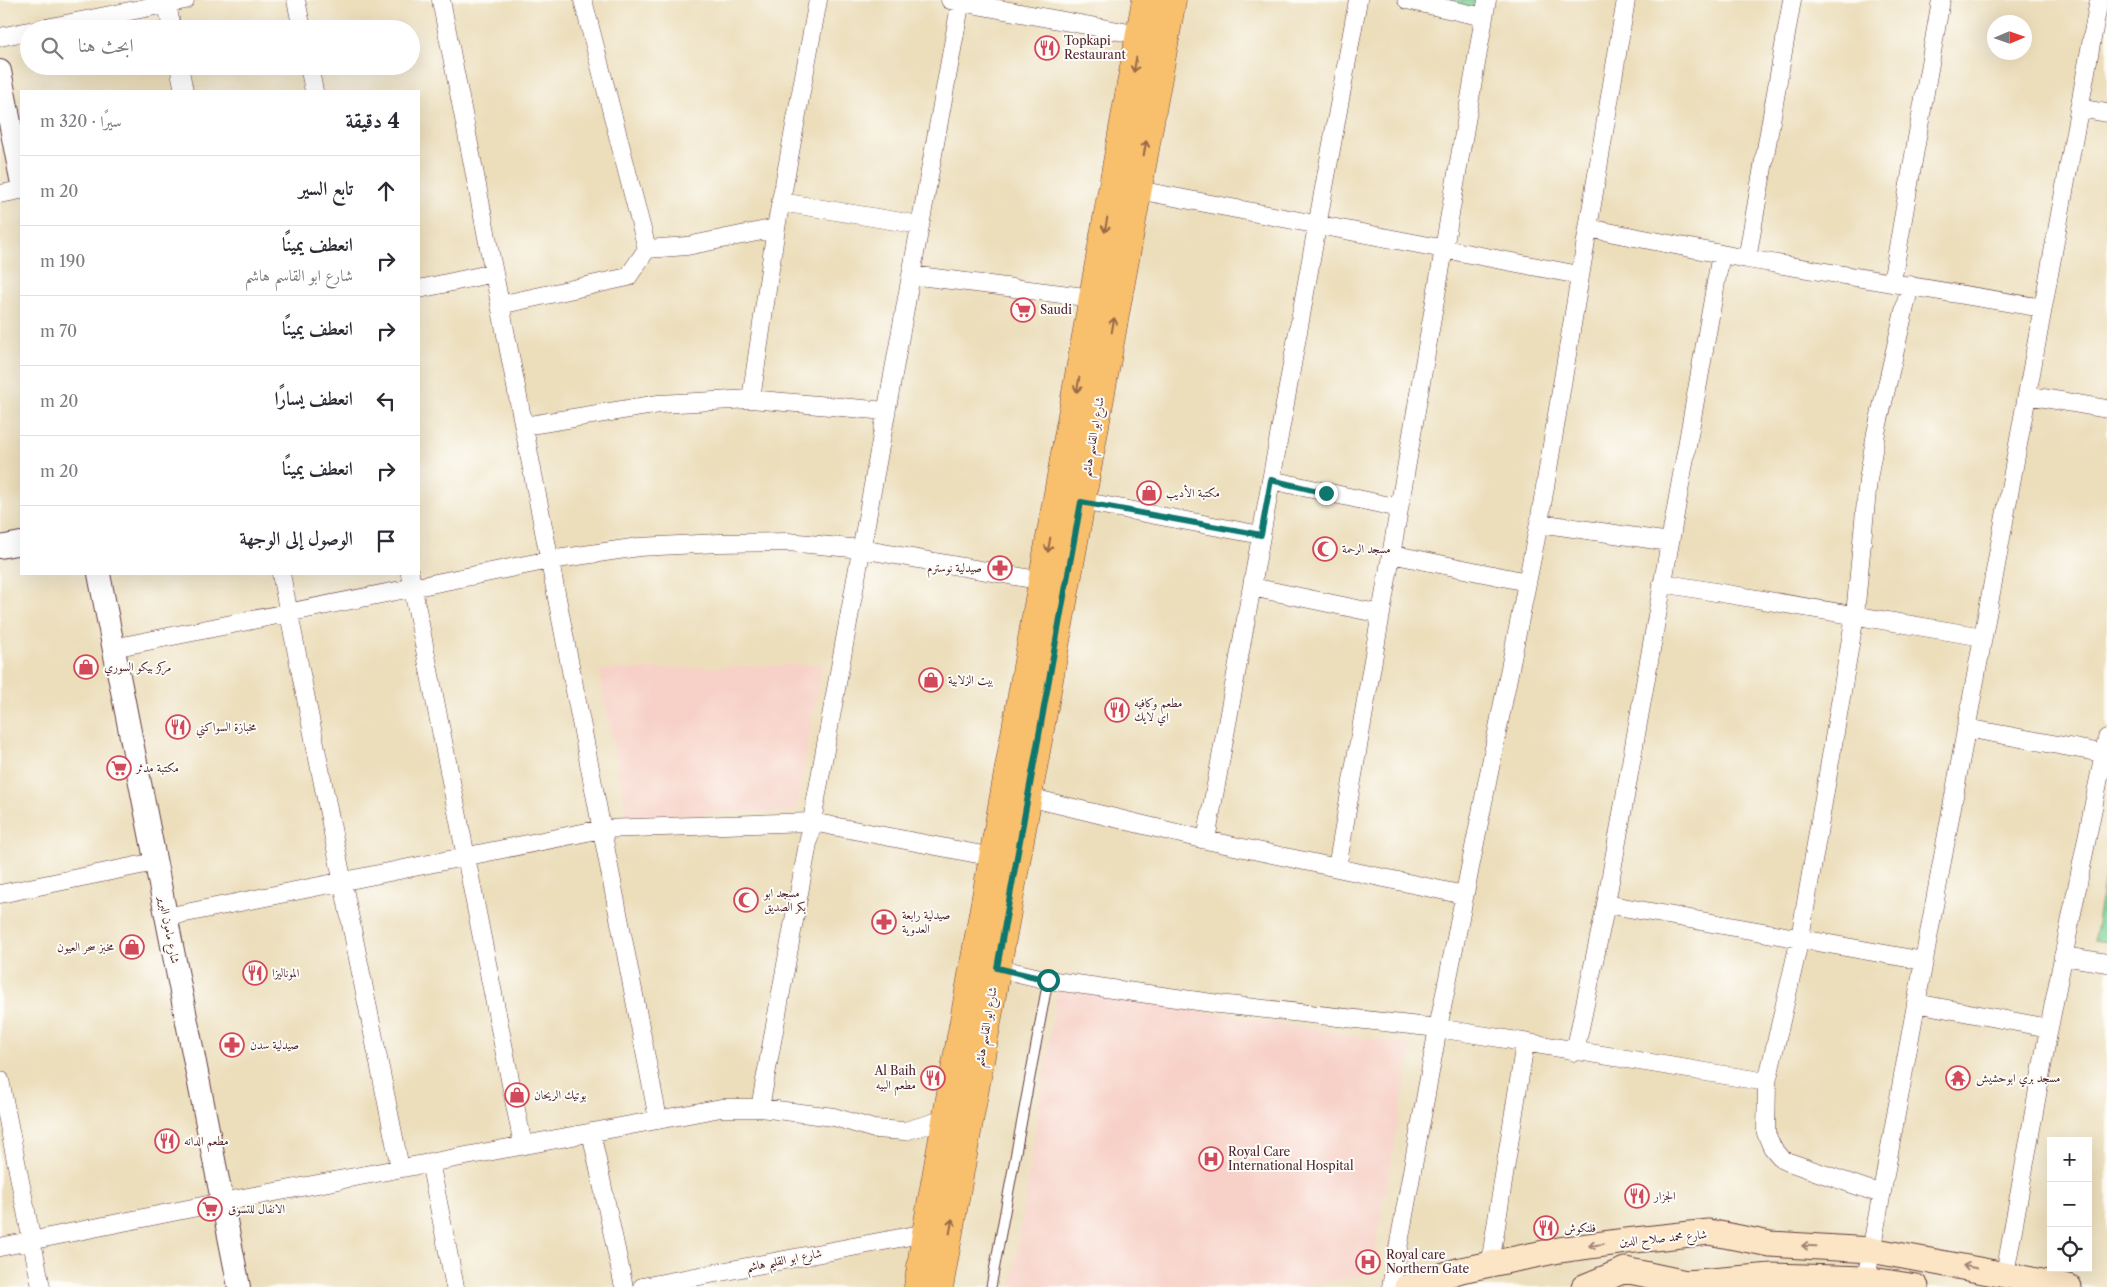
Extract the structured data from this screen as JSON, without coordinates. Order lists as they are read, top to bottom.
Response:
{
  "streets": {
    "main road": ["شارع ابو القاسم هاشم", "شارع محمد صلاح الدين"],
    "street": ["شارع مامون البرير", "شارع ابو القليم هاشم"]
  },
  "crossings": [
    ["شارع ابو القاسم هاشم", "شارع ابو القليم هاشم"]
  ],
  "places": {
    "restaurant": [
      "Topkapi Restaurant",
      "مطعم وكافيه اي لايك",
      "مخبازة السواكني",
      "الموناليزا",
      "Al Baih مطعم البيه",
      "مطعم الدانه",
      "الجزار",
      "فلنكوش"
    ],
    "supermarket": ["Saudi", "مكتبة مدثر", "الانفال للتسوق"],
    "shop": [
      "مكتبة الأديب",
      "مركز بيكو السوري",
      "بيت الزلابية",
      "مخبز سحر العيون",
      "بوتيك الريحان"
    ],
    "mosque": ["مسجد الرحمة", "مسجد ابو بكر الصديق"],
    "pharmacy": ["صيدلية نوسترم", "صيدلية رابعة العدوية", "صيدلية سدن"],
    "temple": ["مسجد بري ابوحشيش"],
    "hospital": ["Royal Care International Hospital", "Royal care Northern Gate"]
  },
  "north": "right",
  "page": {
    "search": "ابحث هنا",
    "heading": ["4 دقيقة", "سيرًا · 320 m"],
    "list": [
      ["تابع السير", "20 m"],
      ["انعطف يمينًا", "شارع ابو القاسم هاشم", "190 m"],
      ["انعطف يمينًا", "70 m"],
      ["انعطف يسارًا", "20 m"],
      ["انعطف يمينًا", "20 m"],
      "الوصول إلى الوجهة"
    ],
    "map_buttons": ["+", "−"]
  }
}
